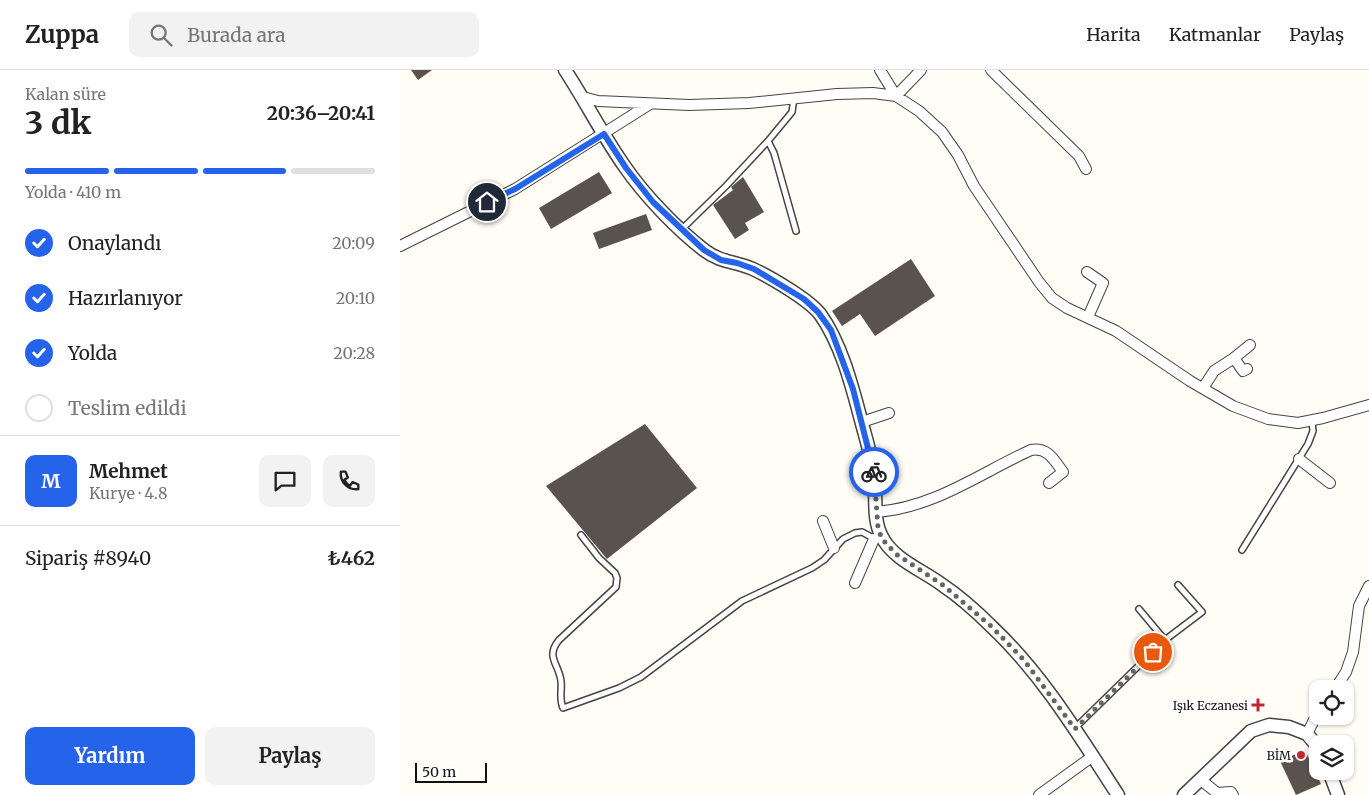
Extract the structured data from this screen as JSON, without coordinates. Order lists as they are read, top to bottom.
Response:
{
  "places": {
    "health": ["Işık Eczanesi"],
    "other": ["BİM"]
  },
  "scale_bar": "50 m",
  "page": {
    "header": "Zuppa",
    "search": "Burada ara",
    "nav": ["Harita", "Katmanlar", "Paylaş"],
    "heading": ["3 dk", "Kalan süre", "20:36–20:41"],
    "panel": [
      "Mehmet",
      "Kurye · 4.8",
      "Sipariş #8940",
      "₺462"
    ],
    "bar": "Yolda · 410 m",
    "list": [
      ["Onaylandı", "20:09"],
      ["Hazırlanıyor", "20:10"],
      ["Yolda", "20:28"],
      "Teslim edildi"
    ],
    "round": "M",
    "buttons": ["Yardım", "Paylaş"],
    "scale": "50 m"
  }
}
